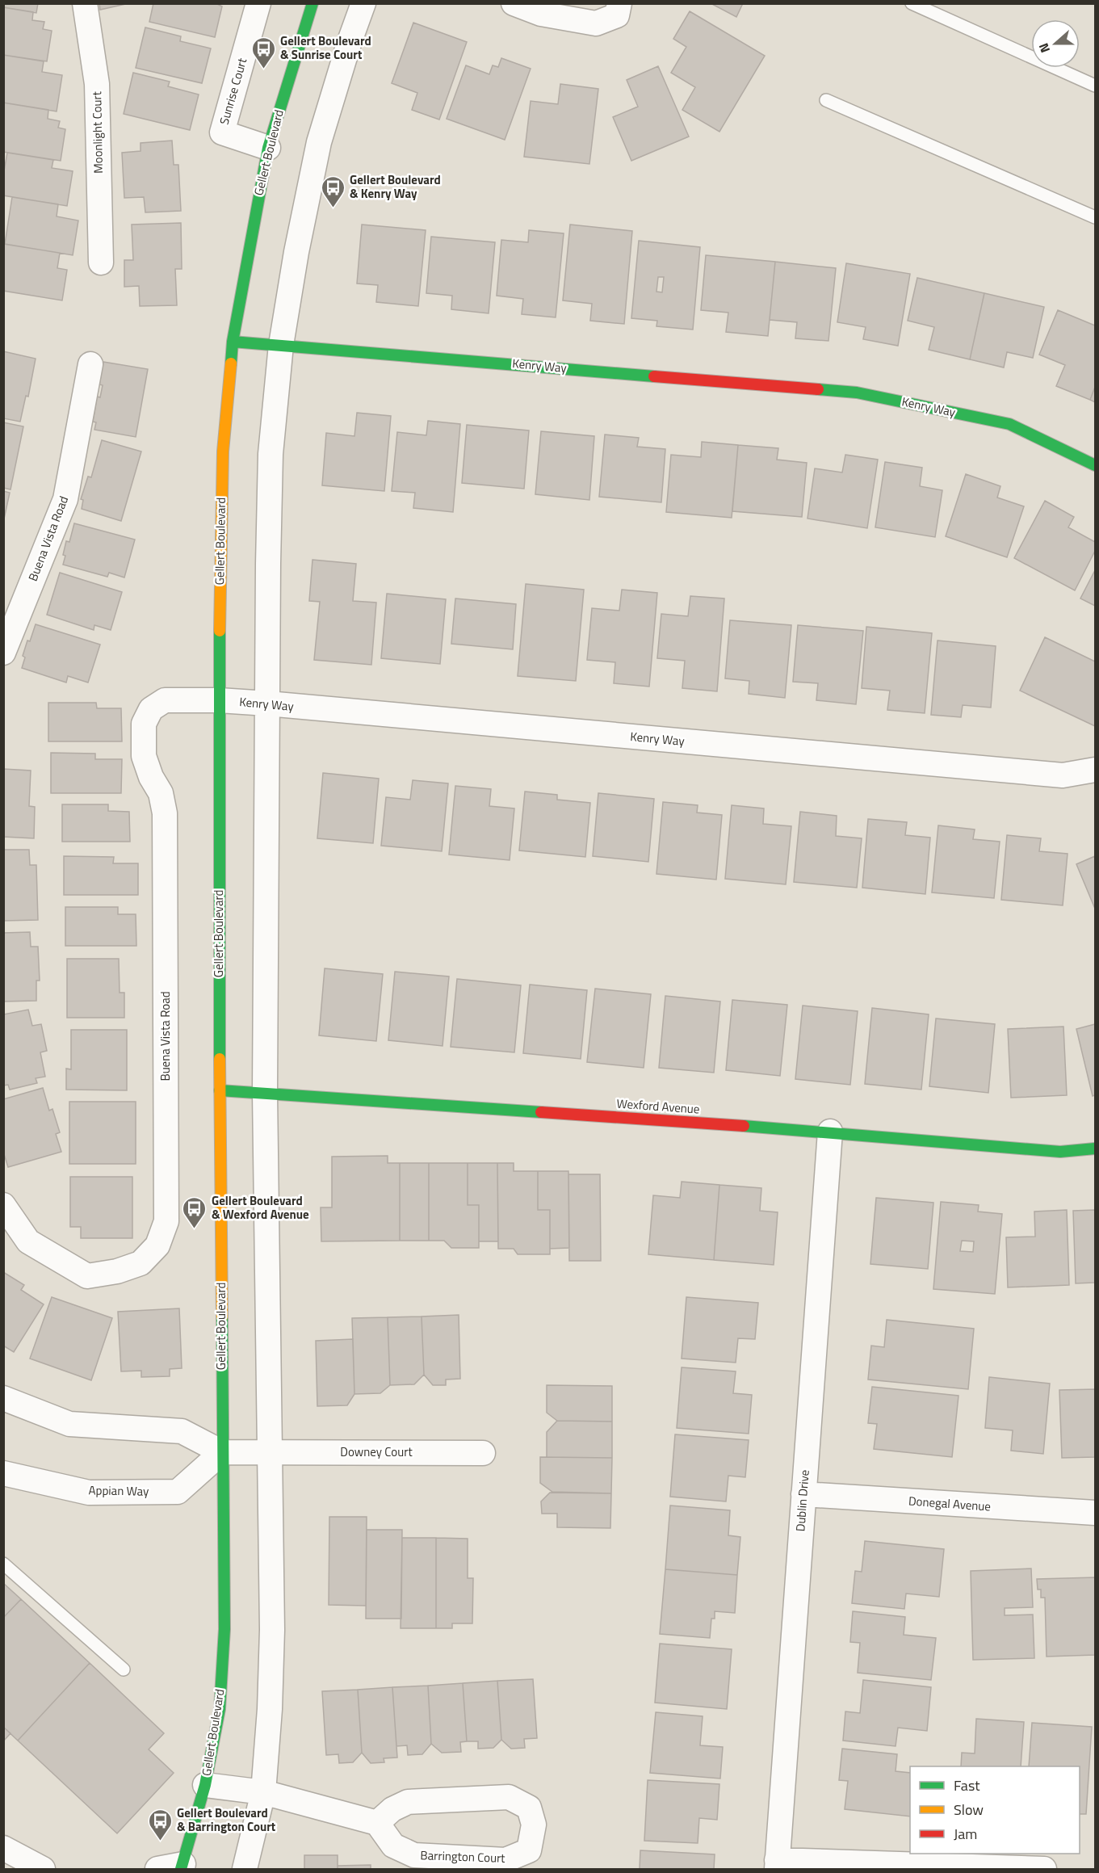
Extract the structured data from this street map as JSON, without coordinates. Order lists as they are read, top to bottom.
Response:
{
  "streets": {
    "street": [
      "Sunrise Court",
      "Moonlight Court",
      "Gellert Boulevard",
      "Kenry Way",
      "Buena Vista Road",
      "Wexford Avenue",
      "Downey Court",
      "Appian Way",
      "Dublin Drive",
      "Donegal Avenue",
      "Barrington Court"
    ]
  },
  "crossings": [
    ["Sunrise Court", "Gellert Boulevard"],
    ["Gellert Boulevard", "Kenry Way"],
    ["Gellert Boulevard", "Buena Vista Road"],
    ["Gellert Boulevard", "Wexford Avenue"],
    ["Gellert Boulevard", "Appian Way"],
    ["Kenry Way", "Buena Vista Road"],
    ["Wexford Avenue", "Dublin Drive"],
    ["Dublin Drive", "Donegal Avenue"]
  ],
  "places": {
    "bus stop": [
      "Gellert Boulevard & Sunrise Court",
      "Gellert Boulevard & Kenry Way",
      "Gellert Boulevard & Wexford Avenue",
      "Gellert Boulevard & Barrington Court"
    ]
  },
  "legend": ["Fast", "Slow", "Jam"],
  "north": "left"
}
